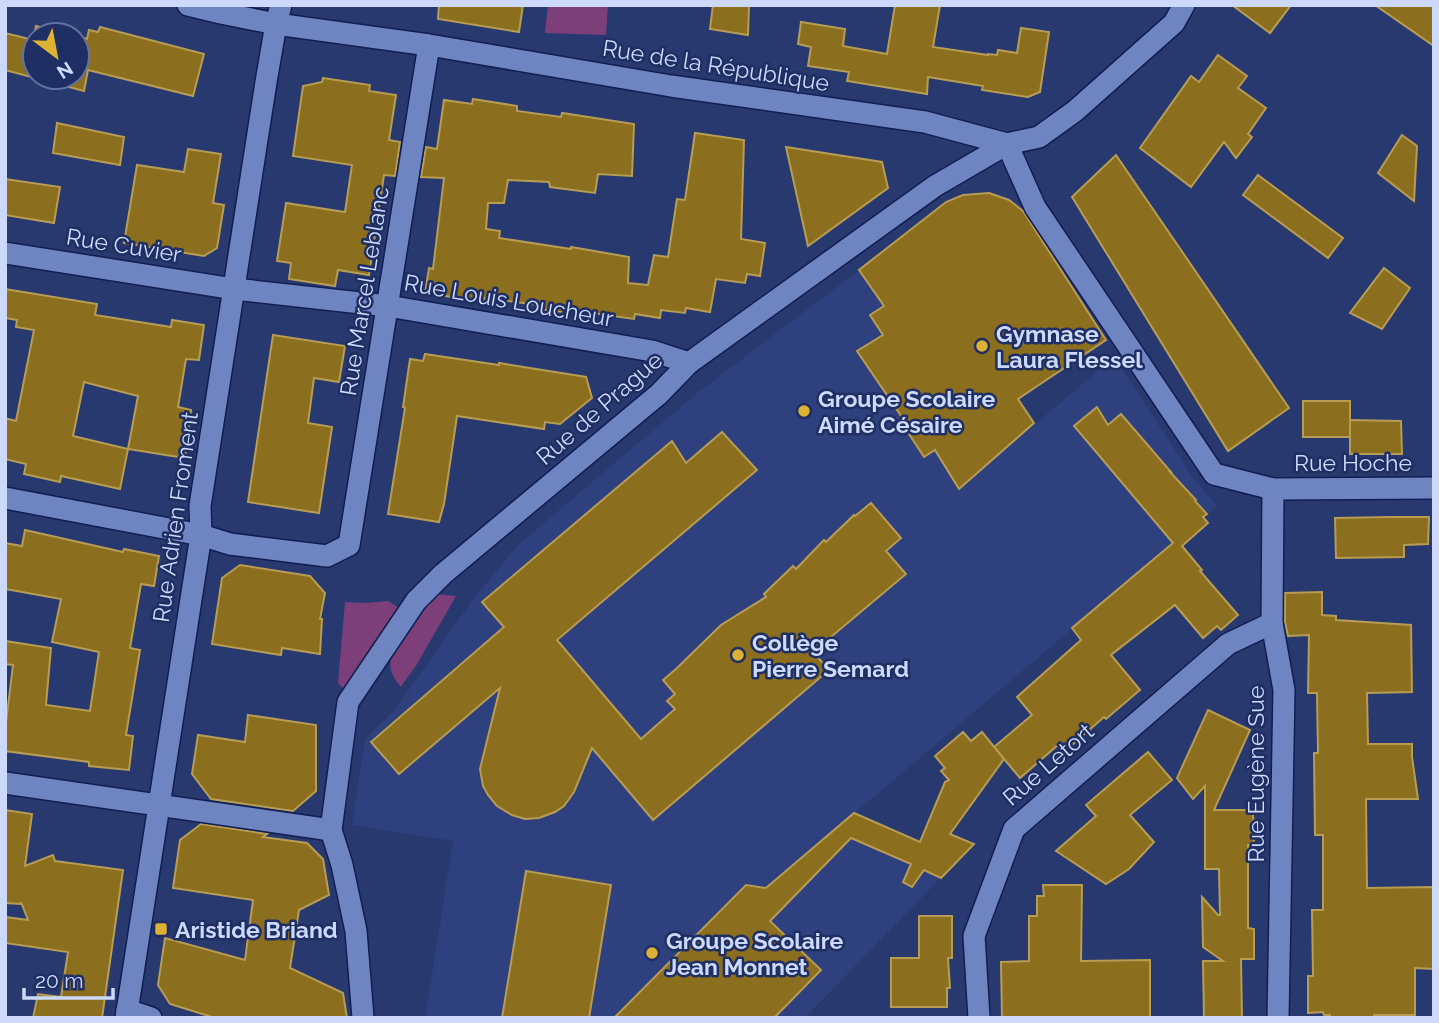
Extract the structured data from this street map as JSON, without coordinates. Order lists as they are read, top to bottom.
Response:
{
  "streets": {
    "street": [
      "Rue de la République",
      "Rue Cuvier",
      "Rue Marcel Leblanc",
      "Rue Louis Loucheur",
      "Rue de Prague",
      "Rue Hoche",
      "Rue Adrien Froment",
      "Rue Letort",
      "Rue Eugène Sue"
    ]
  },
  "crossings": [
    ["Rue de la République", "Rue Marcel Leblanc"],
    ["Rue de la République", "Rue de Prague"],
    ["Rue de la République", "Rue Hoche"],
    ["Rue de la République", "Rue Adrien Froment"],
    ["Rue Cuvier", "Rue Louis Loucheur"],
    ["Rue Cuvier", "Rue Adrien Froment"],
    ["Rue Marcel Leblanc", "Rue Louis Loucheur"],
    ["Rue Marcel Leblanc", "Rue Adrien Froment"],
    ["Rue Louis Loucheur", "Rue de Prague"],
    ["Rue Louis Loucheur", "Rue Adrien Froment"],
    ["Rue de Prague", "Rue Hoche"],
    ["Rue Hoche", "Rue Eugène Sue"],
    ["Rue Letort", "Rue Eugène Sue"]
  ],
  "places": {
    "other": [
      "Gymnase Laura Flessel",
      "Groupe Scolaire Aimé Césaire",
      "Collège Pierre Semard",
      "Groupe Scolaire Jean Monnet"
    ],
    "transit": ["Aristide Briand"]
  },
  "scale_bar": "20 m",
  "north": "bottom right"
}
